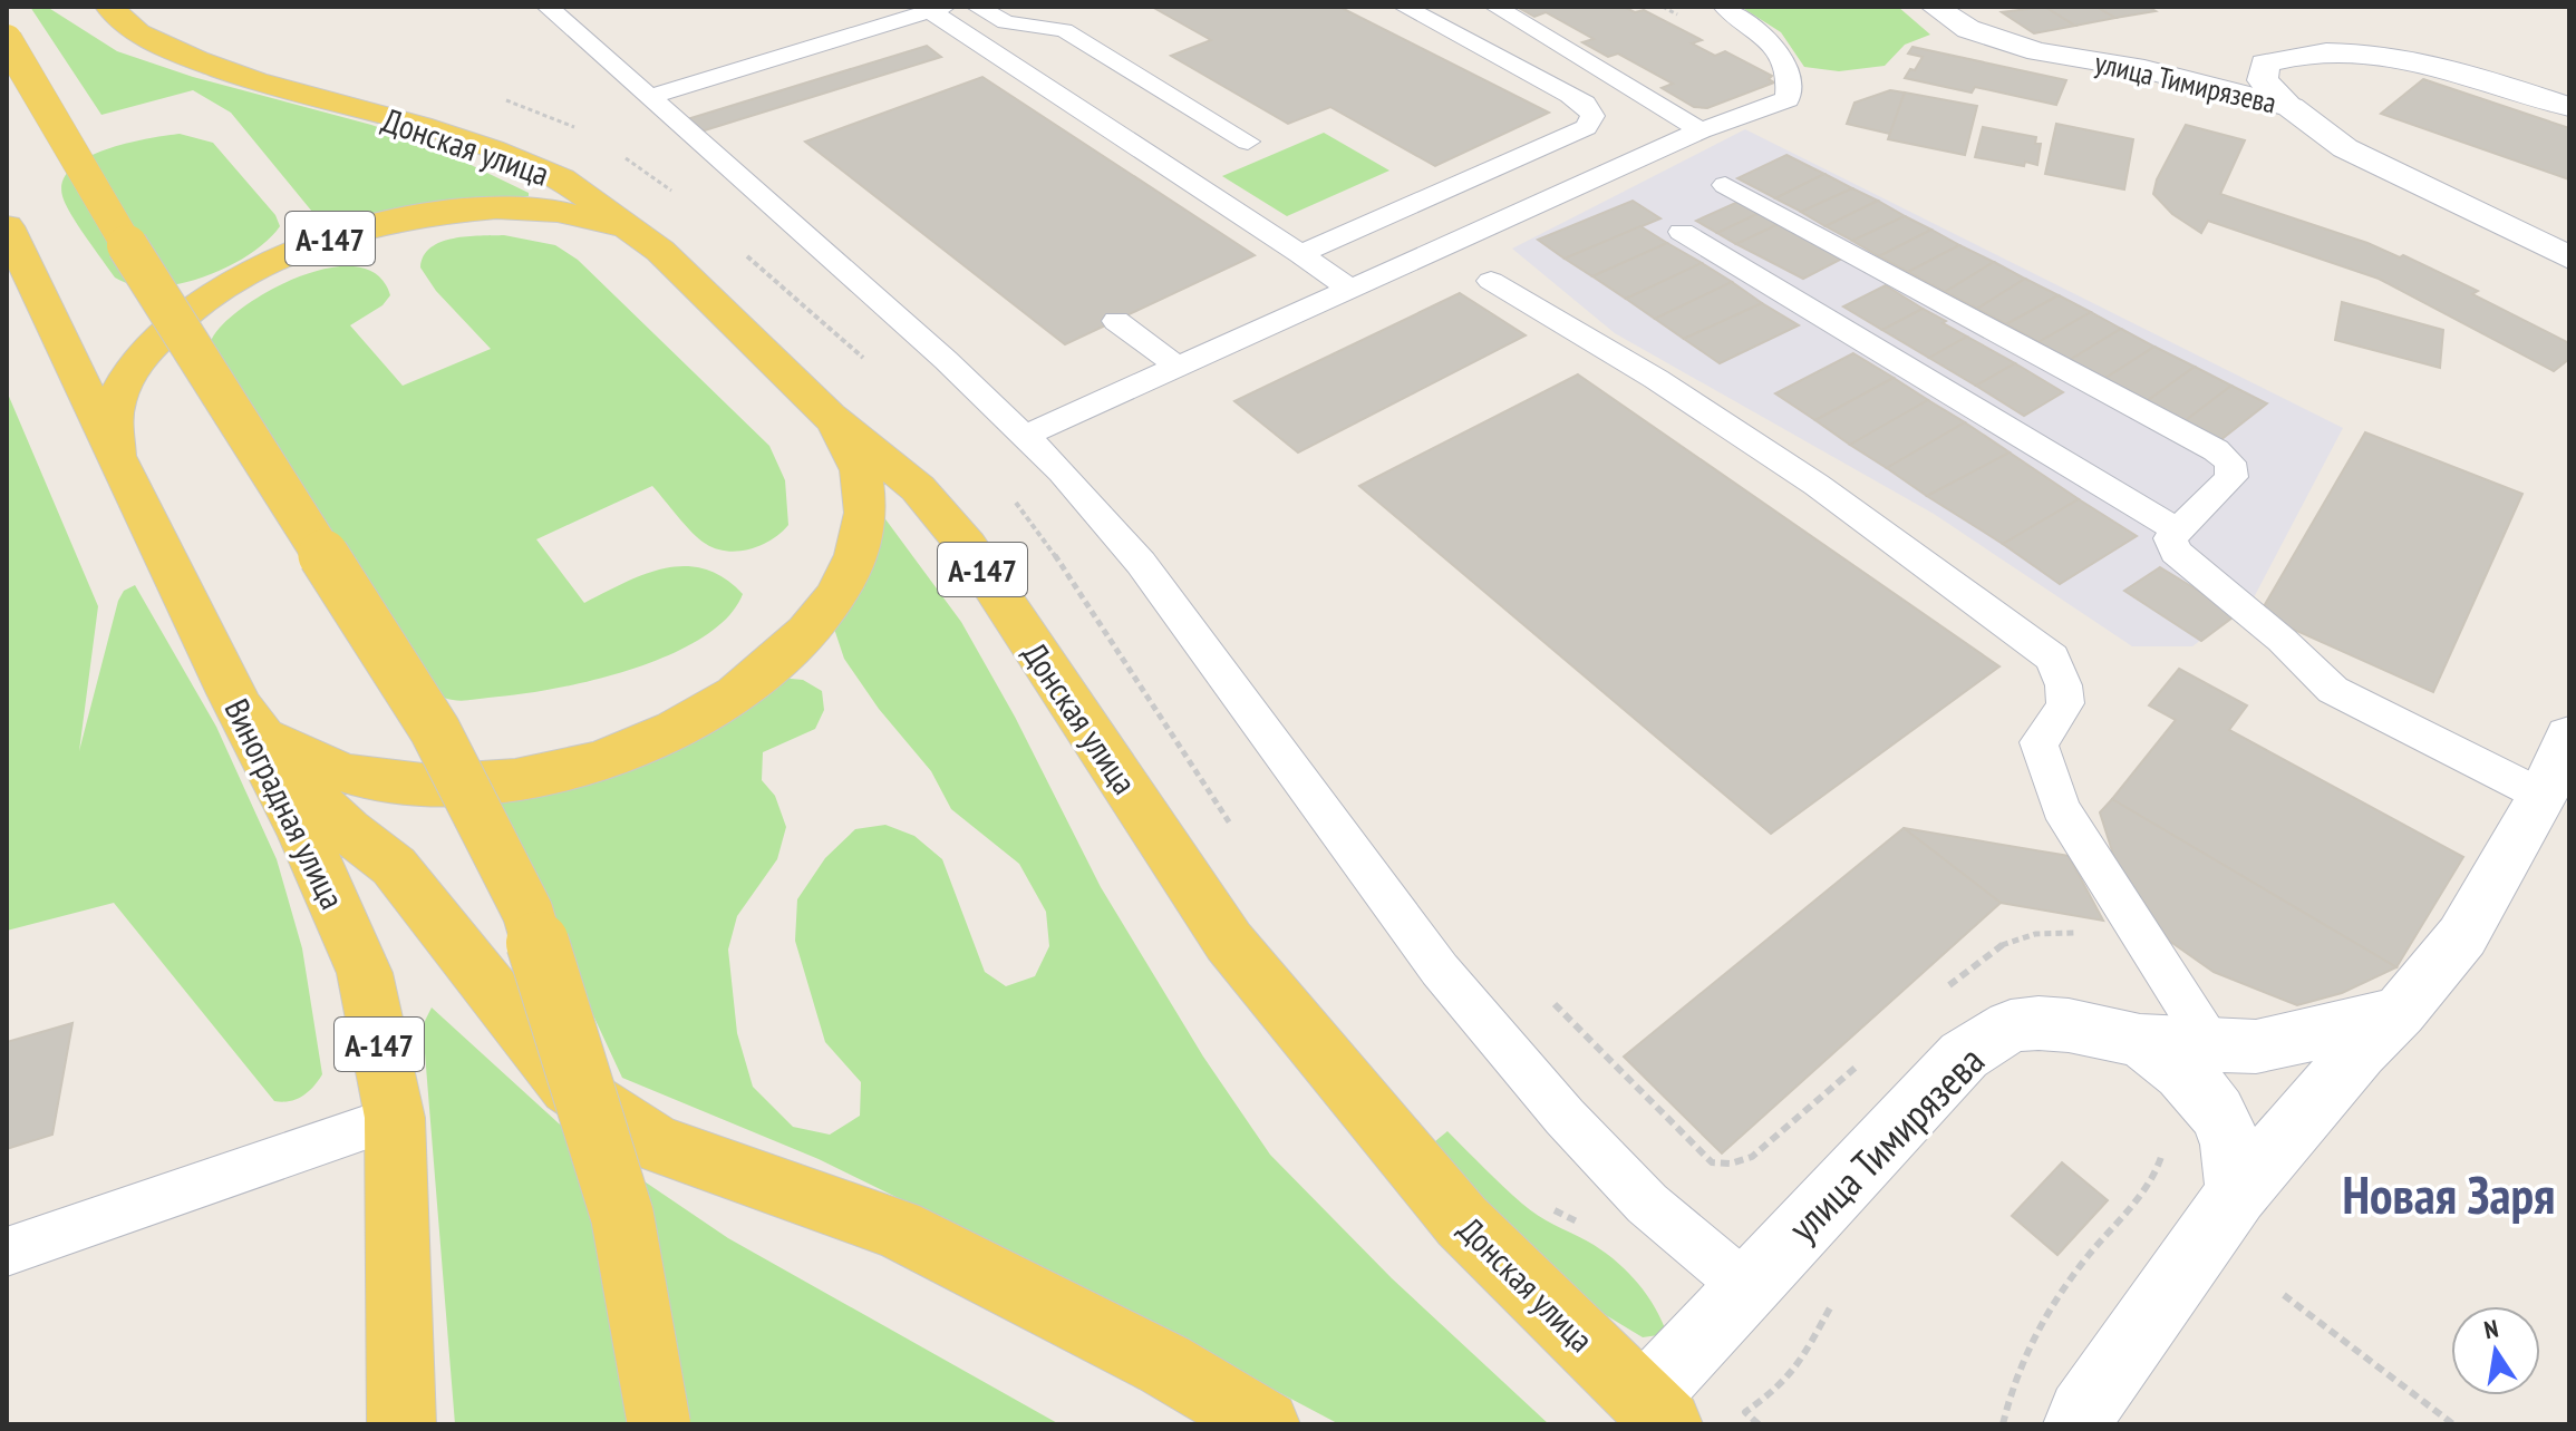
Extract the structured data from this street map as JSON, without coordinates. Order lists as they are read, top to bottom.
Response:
{
  "streets": {
    "main road": ["Донская улица", "А-147", "Виноградная улица"],
    "street": ["улица Тимирязева"]
  },
  "crossings": [
    ["улица Тимирязева", "Донская улица"],
    ["Донская улица", "А-147"],
    ["А-147", "Виноградная улица"]
  ],
  "districts": ["Новая Заря"],
  "north": "top"
}
